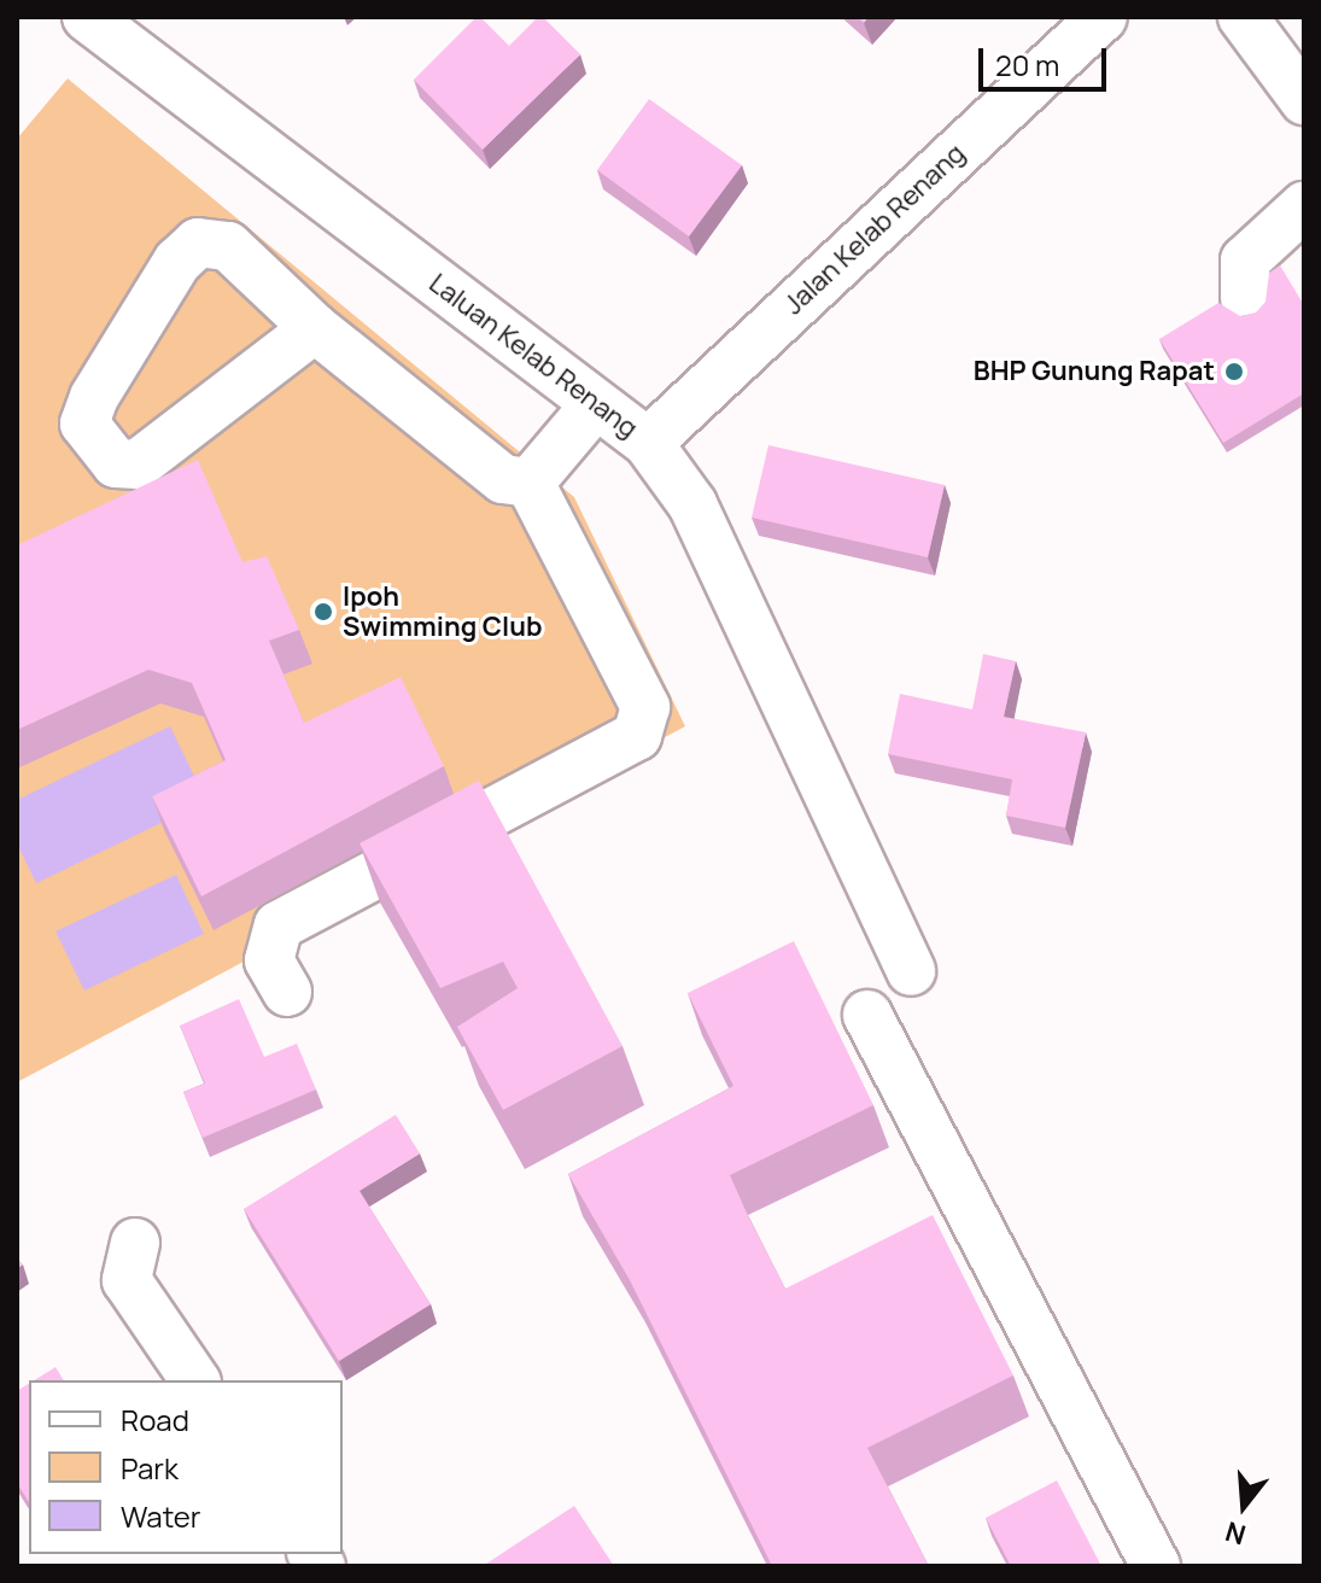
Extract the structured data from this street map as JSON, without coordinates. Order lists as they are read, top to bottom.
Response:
{
  "streets": {
    "street": ["Jalan Kelab Renang", "Laluan Kelab Renang"]
  },
  "crossings": [
    ["Jalan Kelab Renang", "Laluan Kelab Renang"]
  ],
  "places": ["BHP Gunung Rapat", "Ipoh Swimming Club"],
  "legend": ["Road", "Park", "Water"],
  "scale_bar": "20 m",
  "north": "bottom"
}
